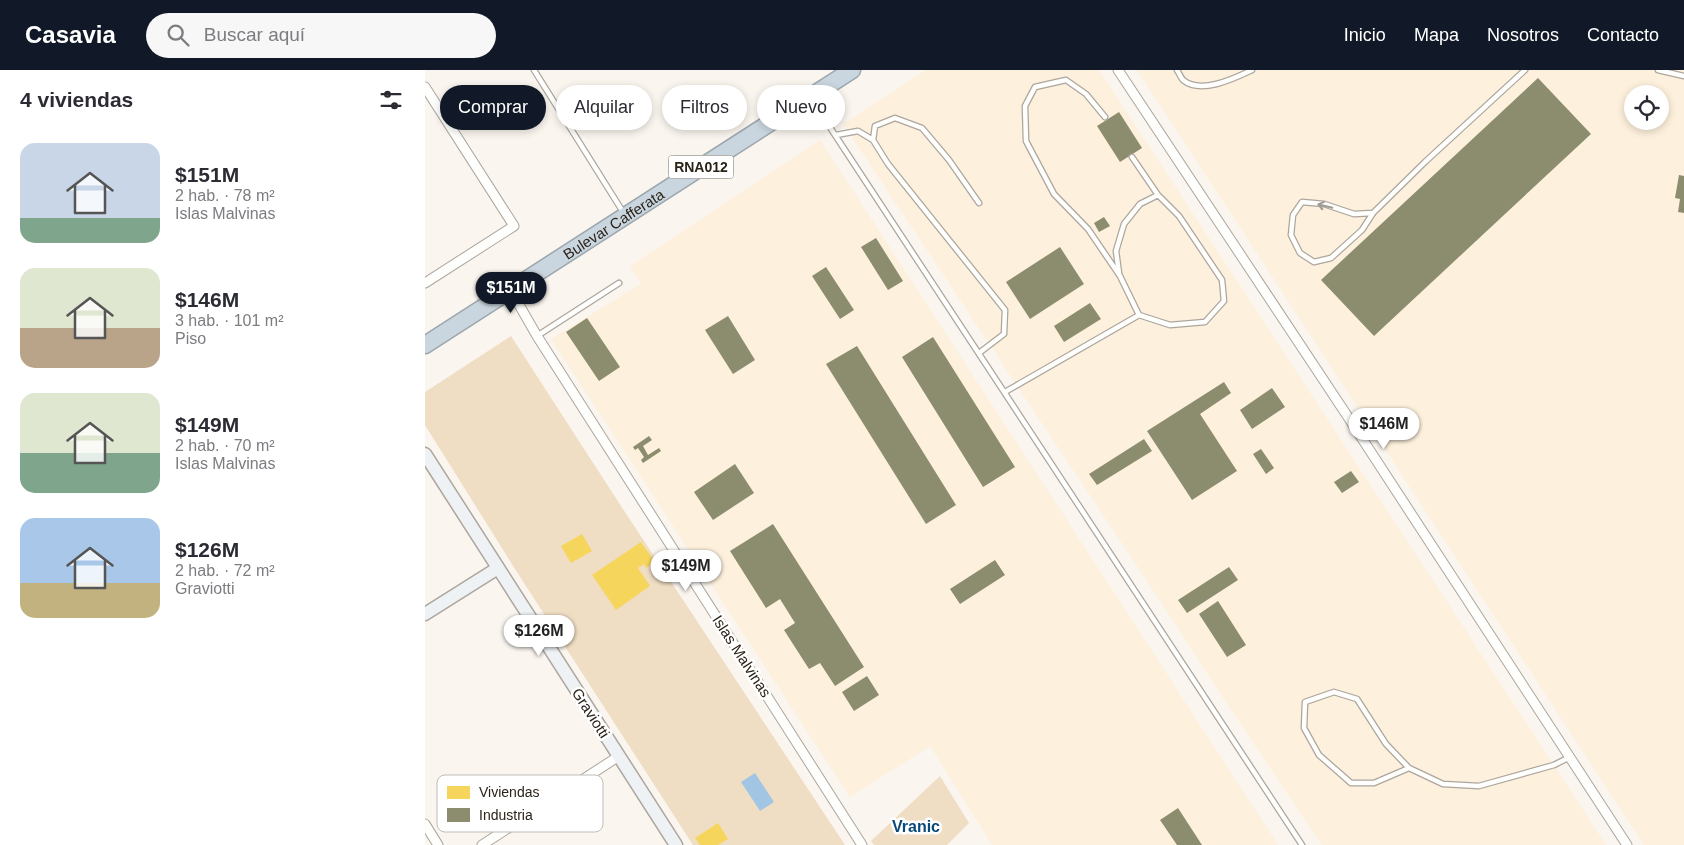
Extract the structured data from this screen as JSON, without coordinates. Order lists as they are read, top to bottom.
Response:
{
  "streets": {
    "highway": ["RNA012", "Bulevar Cafferata"],
    "street": ["Islas Malvinas", "Graviotti"]
  },
  "crossings": [
    ["Bulevar Cafferata", "Islas Malvinas"]
  ],
  "districts": ["Vranic"],
  "legend": ["Viviendas", "Industria"],
  "page": {
    "header": "Casavia",
    "search": "Buscar aquí",
    "nav": [
      "Inicio",
      "Mapa",
      "Nosotros",
      "Contacto"
    ],
    "heading": "4 viviendas",
    "chip": [
      "Comprar",
      "Alquilar",
      "Filtros",
      "Nuevo"
    ],
    "list": [
      {
        "name": "$151M",
        "note": "2 hab. · 78 m² · Islas Malvinas"
      },
      {
        "name": "$146M",
        "note": "3 hab. · 101 m² · Piso"
      },
      {
        "name": "$149M",
        "note": "2 hab. · 70 m² · Islas Malvinas"
      },
      {
        "name": "$126M",
        "note": "2 hab. · 72 m² · Graviotti"
      }
    ],
    "price": [
      "$151M",
      "$146M",
      "$149M",
      "$126M"
    ]
  }
}
